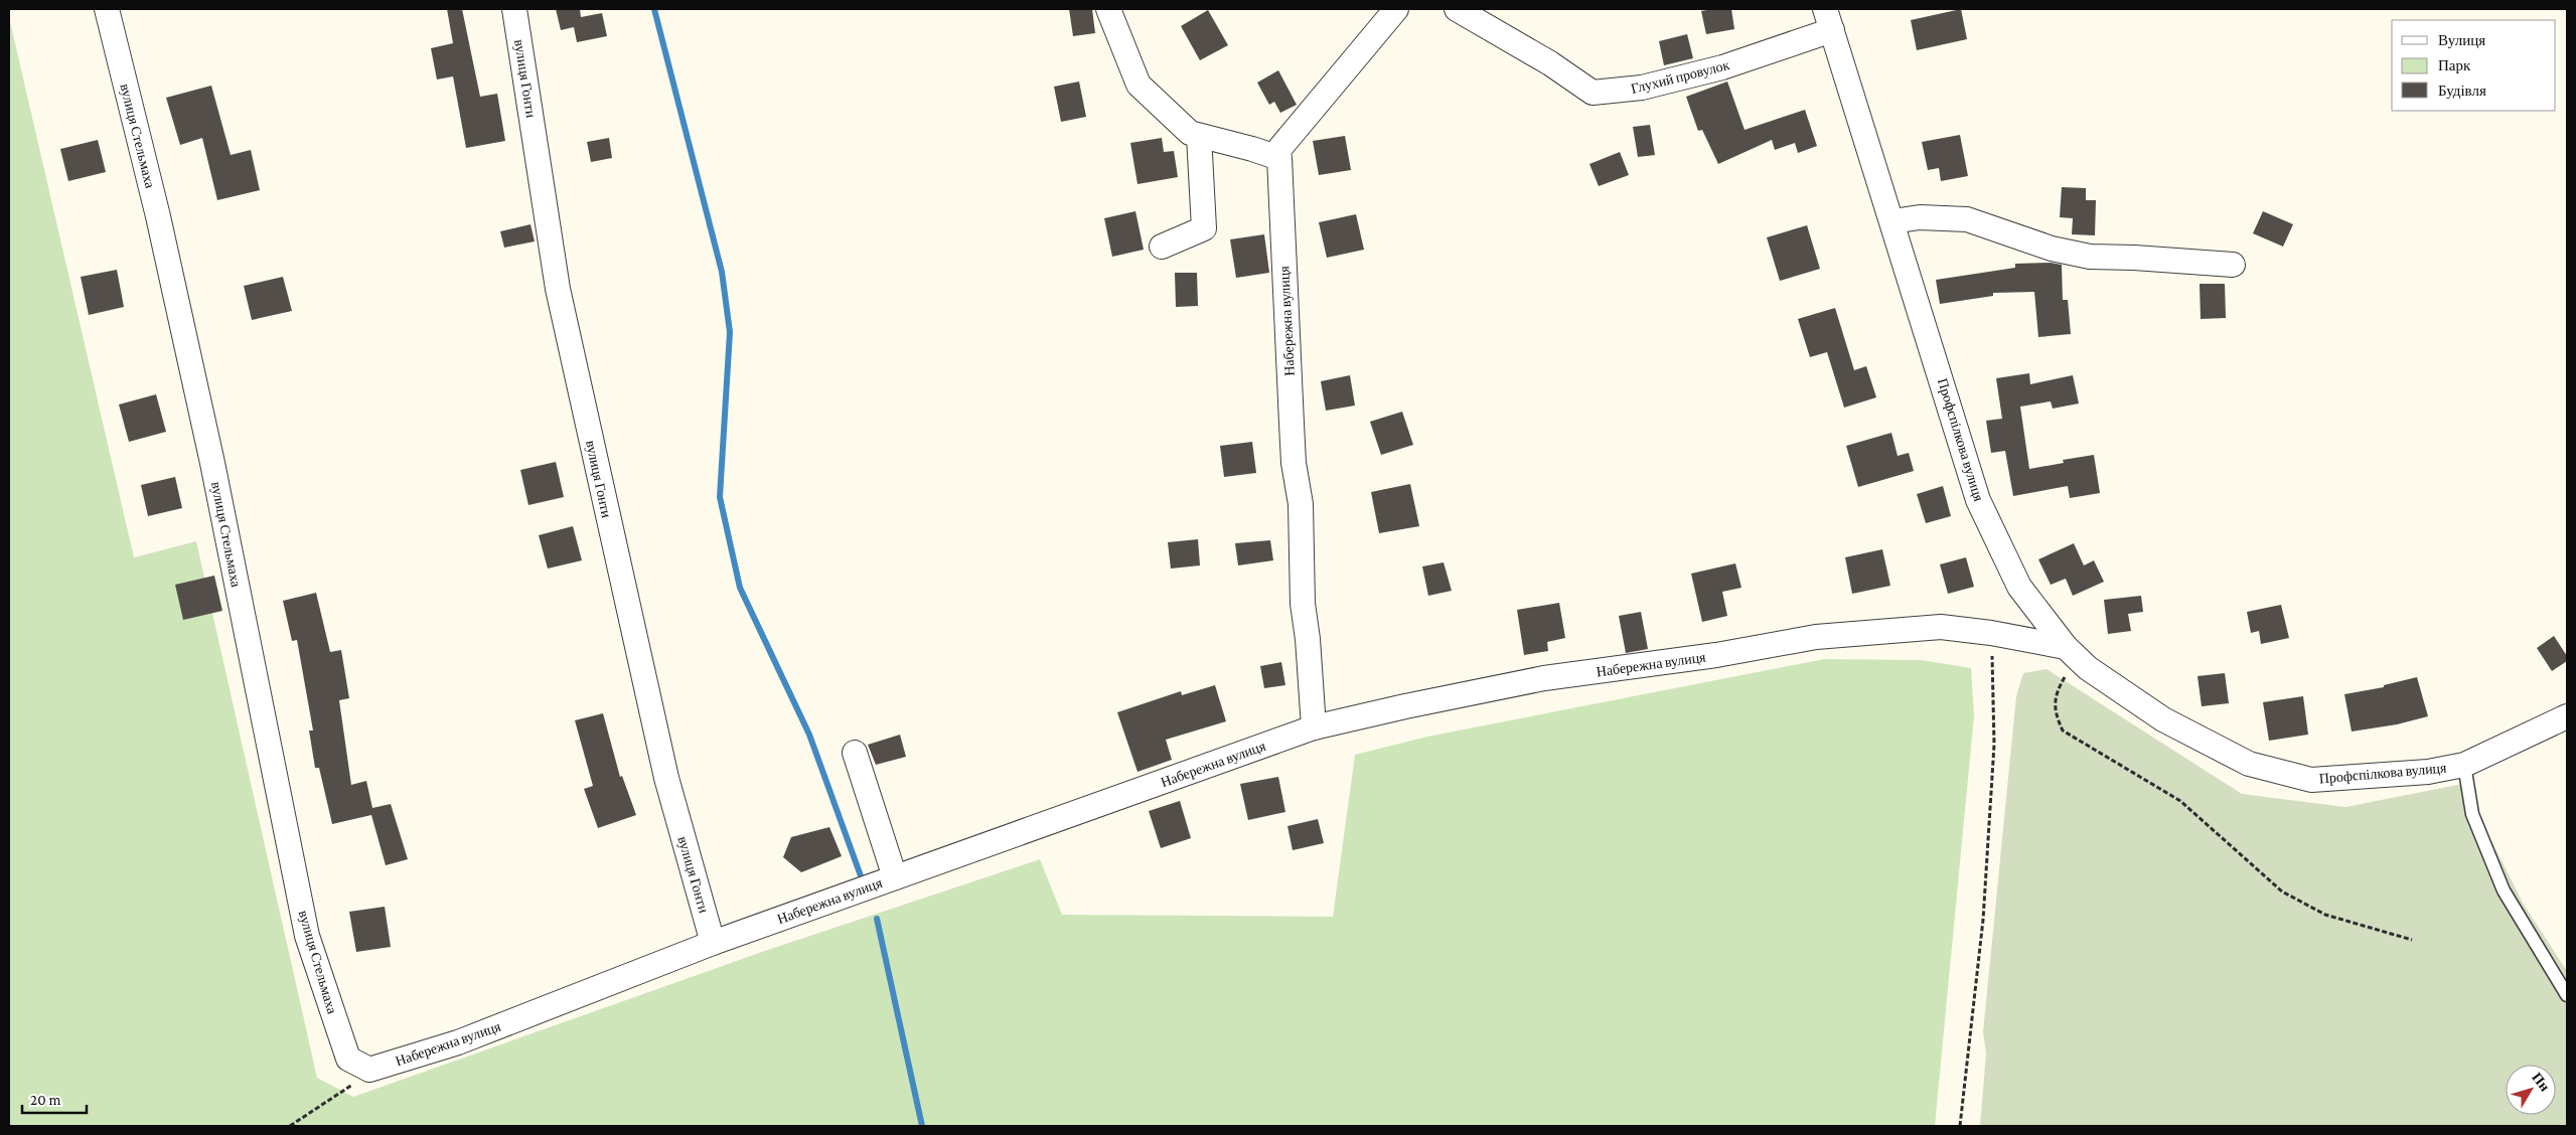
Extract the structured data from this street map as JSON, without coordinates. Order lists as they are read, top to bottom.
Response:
{
  "streets": {
    "street": [
      "Глухий провулок",
      "вулиця Гонти",
      "вулиця Стельмаха",
      "Набережна вулиця",
      "Профспілкова вулиця"
    ]
  },
  "crossings": [
    ["Глухий провулок", "Профспілкова вулиця"],
    ["вулиця Гонти", "Набережна вулиця"],
    ["вулиця Стельмаха", "Набережна вулиця"],
    ["Набережна вулиця", "Профспілкова вулиця"]
  ],
  "legend": ["Вулиця", "Парк", "Будівля"],
  "scale_bar": "20 m",
  "north": "top right"
}
